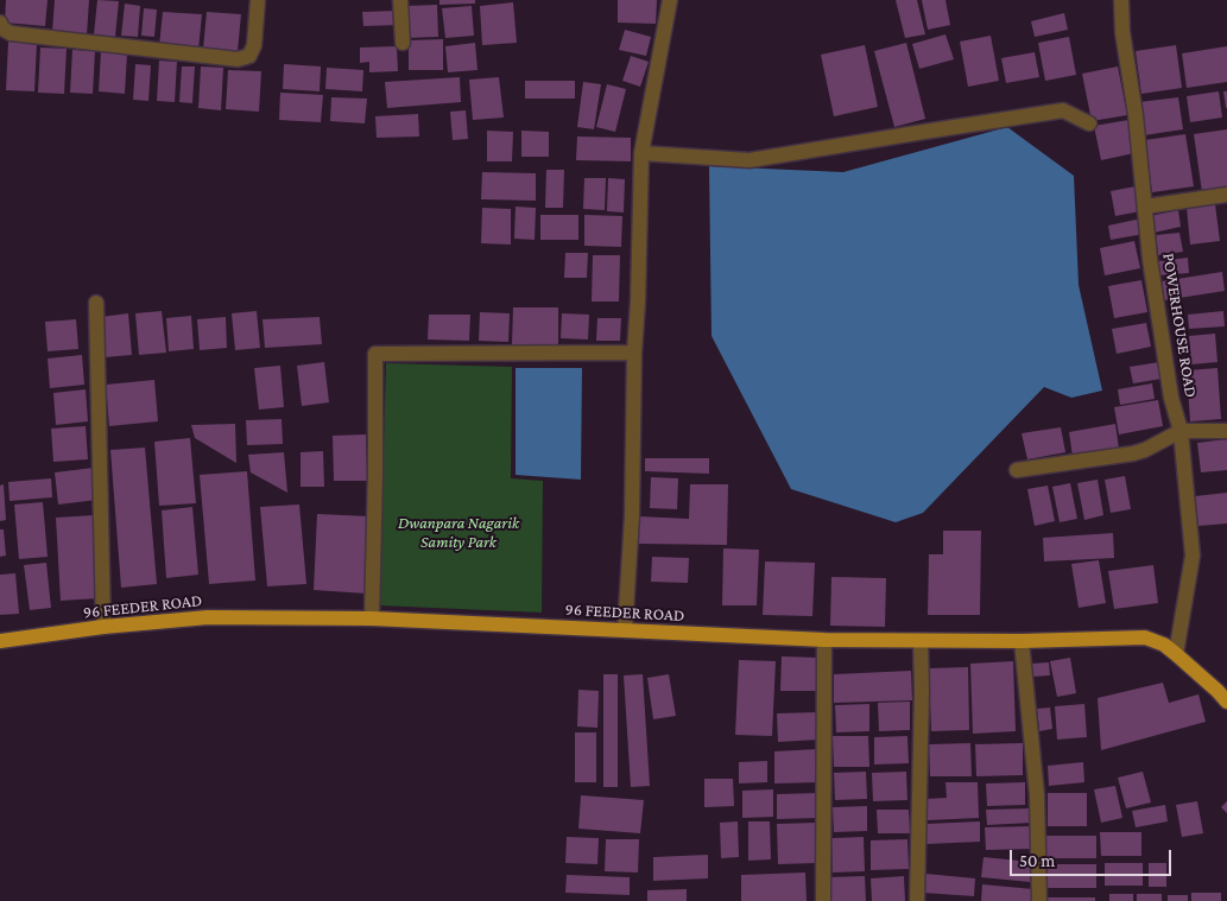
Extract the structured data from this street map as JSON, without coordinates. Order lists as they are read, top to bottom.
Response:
{
  "streets": {
    "main road": ["96 FEEDER ROAD"],
    "street": ["POWERHOUSE ROAD"]
  },
  "crossings": [
    ["POWERHOUSE ROAD", "96 FEEDER ROAD"]
  ],
  "parks": ["Dwanpara Nagarik Samity Park"],
  "scale_bar": "50 m"
}
